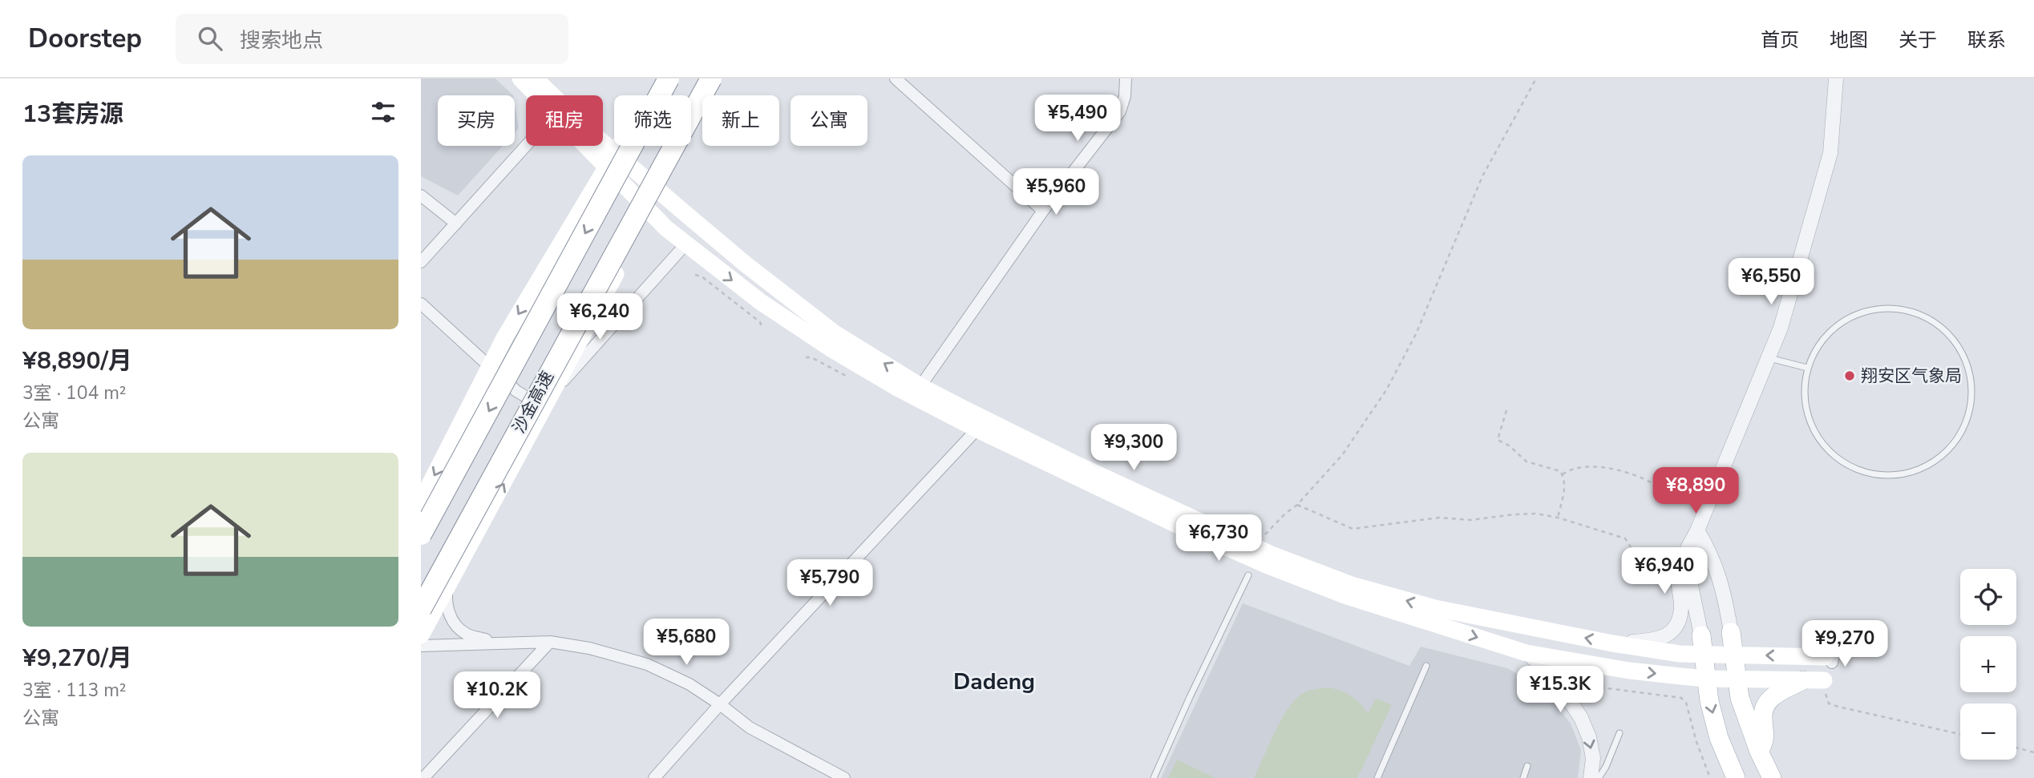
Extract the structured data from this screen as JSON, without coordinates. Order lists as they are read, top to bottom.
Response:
{
  "streets": {
    "highway": ["沙金高速"]
  },
  "districts": ["Dadeng"],
  "places": ["翔安区气象局"],
  "page": {
    "header": "Doorstep",
    "search": "搜索地点",
    "nav": [
      "首页",
      "地图",
      "关于",
      "联系"
    ],
    "heading": "13套房源",
    "price": [
      "¥5,490",
      "¥5,960",
      "¥6,550",
      "¥6,240",
      "¥9,300",
      "¥8,890",
      "¥6,730",
      "¥6,940",
      "¥5,790",
      "¥5,680",
      "¥9,270",
      "¥15.3K",
      "¥10.2K"
    ],
    "chip": [
      "买房",
      "租房",
      "筛选",
      "新上",
      "公寓"
    ],
    "list": [
      {
        "name": "¥8,890/月",
        "note": "3室 · 104 m² · 公寓"
      },
      {
        "name": "¥9,270/月",
        "note": "3室 · 113 m² · 公寓"
      }
    ],
    "map_buttons": ["+", "−"]
  }
}
